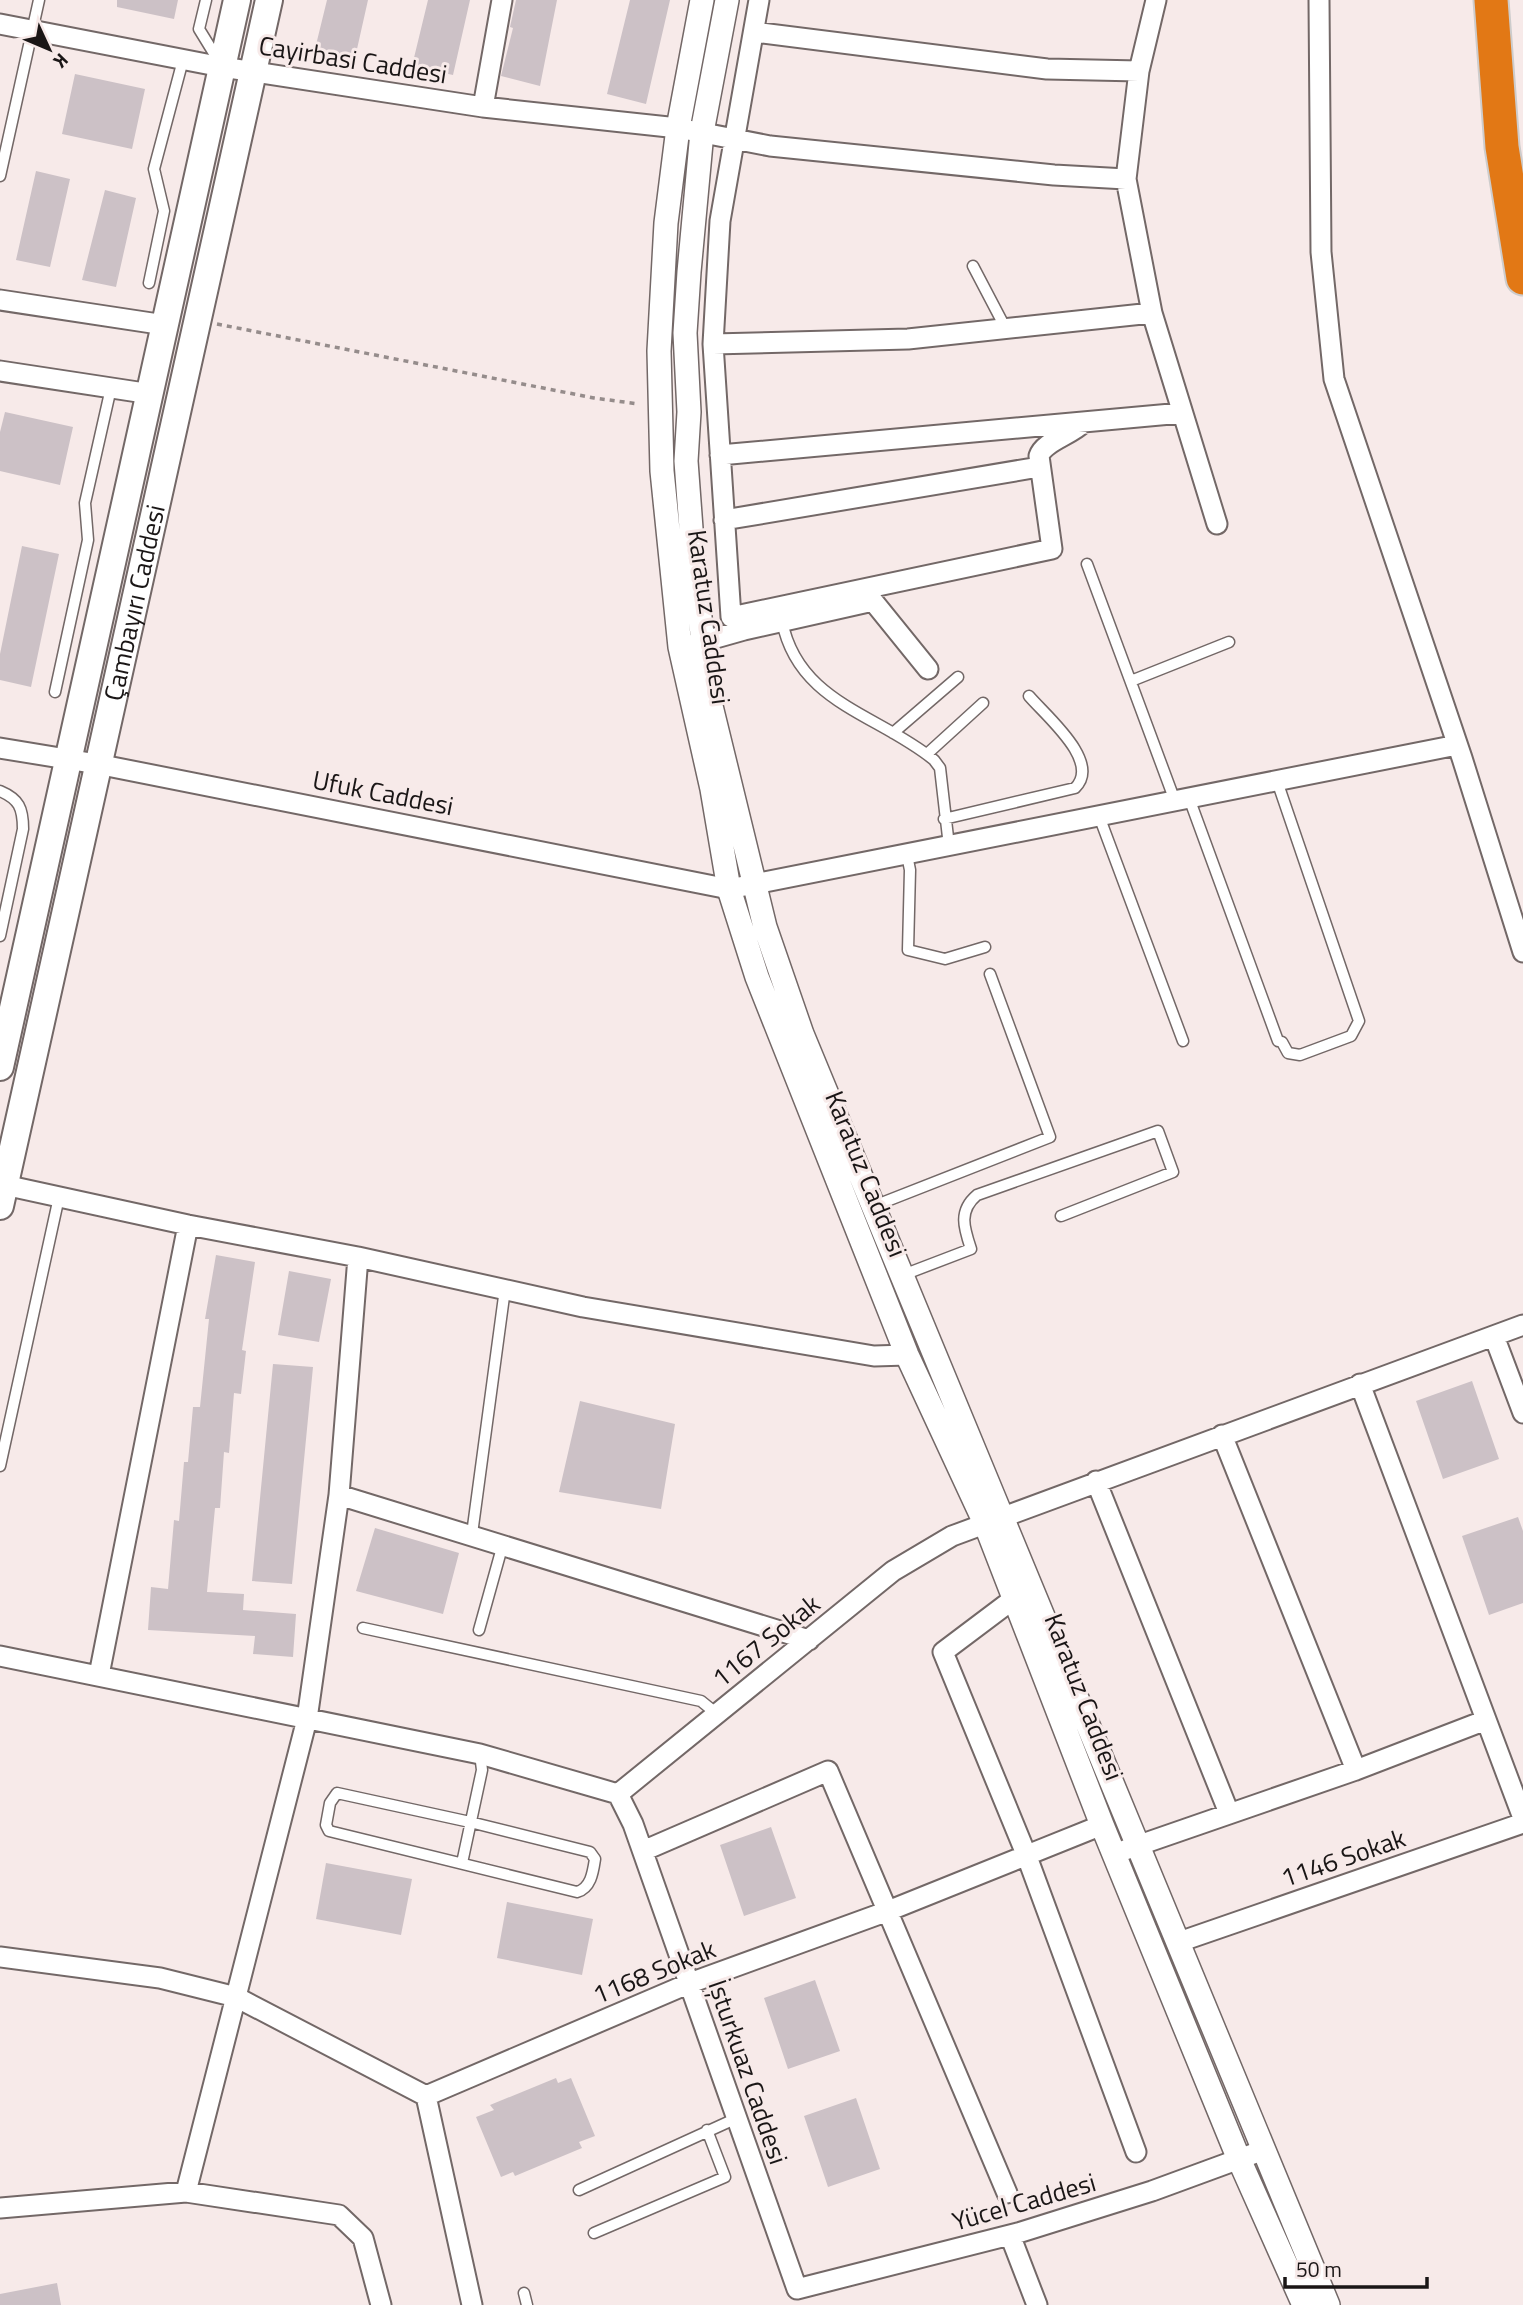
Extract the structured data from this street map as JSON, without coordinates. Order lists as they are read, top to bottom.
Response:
{
  "streets": {
    "main road": ["Çambayırı Caddesi"],
    "street": [
      "Cayirbasi Caddesi",
      "Karatuz Caddesi",
      "Ufuk Caddesi",
      "1167 Sokak",
      "1146 Sokak",
      "1168 Sokak",
      "İşturkuaz Caddesi",
      "Yücel Caddesi"
    ]
  },
  "crossings": [
    ["Cayirbasi Caddesi", "Çambayırı Caddesi"],
    ["Cayirbasi Caddesi", "Karatuz Caddesi"],
    ["Çambayırı Caddesi", "Ufuk Caddesi"],
    ["Karatuz Caddesi", "Ufuk Caddesi"],
    ["Karatuz Caddesi", "1167 Sokak"],
    ["Karatuz Caddesi", "1146 Sokak"],
    ["Karatuz Caddesi", "1168 Sokak"],
    ["Karatuz Caddesi", "Yücel Caddesi"],
    ["1167 Sokak", "İşturkuaz Caddesi"],
    ["1168 Sokak", "İşturkuaz Caddesi"],
    ["İşturkuaz Caddesi", "Yücel Caddesi"]
  ],
  "scale_bar": "50 m",
  "north": "bottom right"
}
